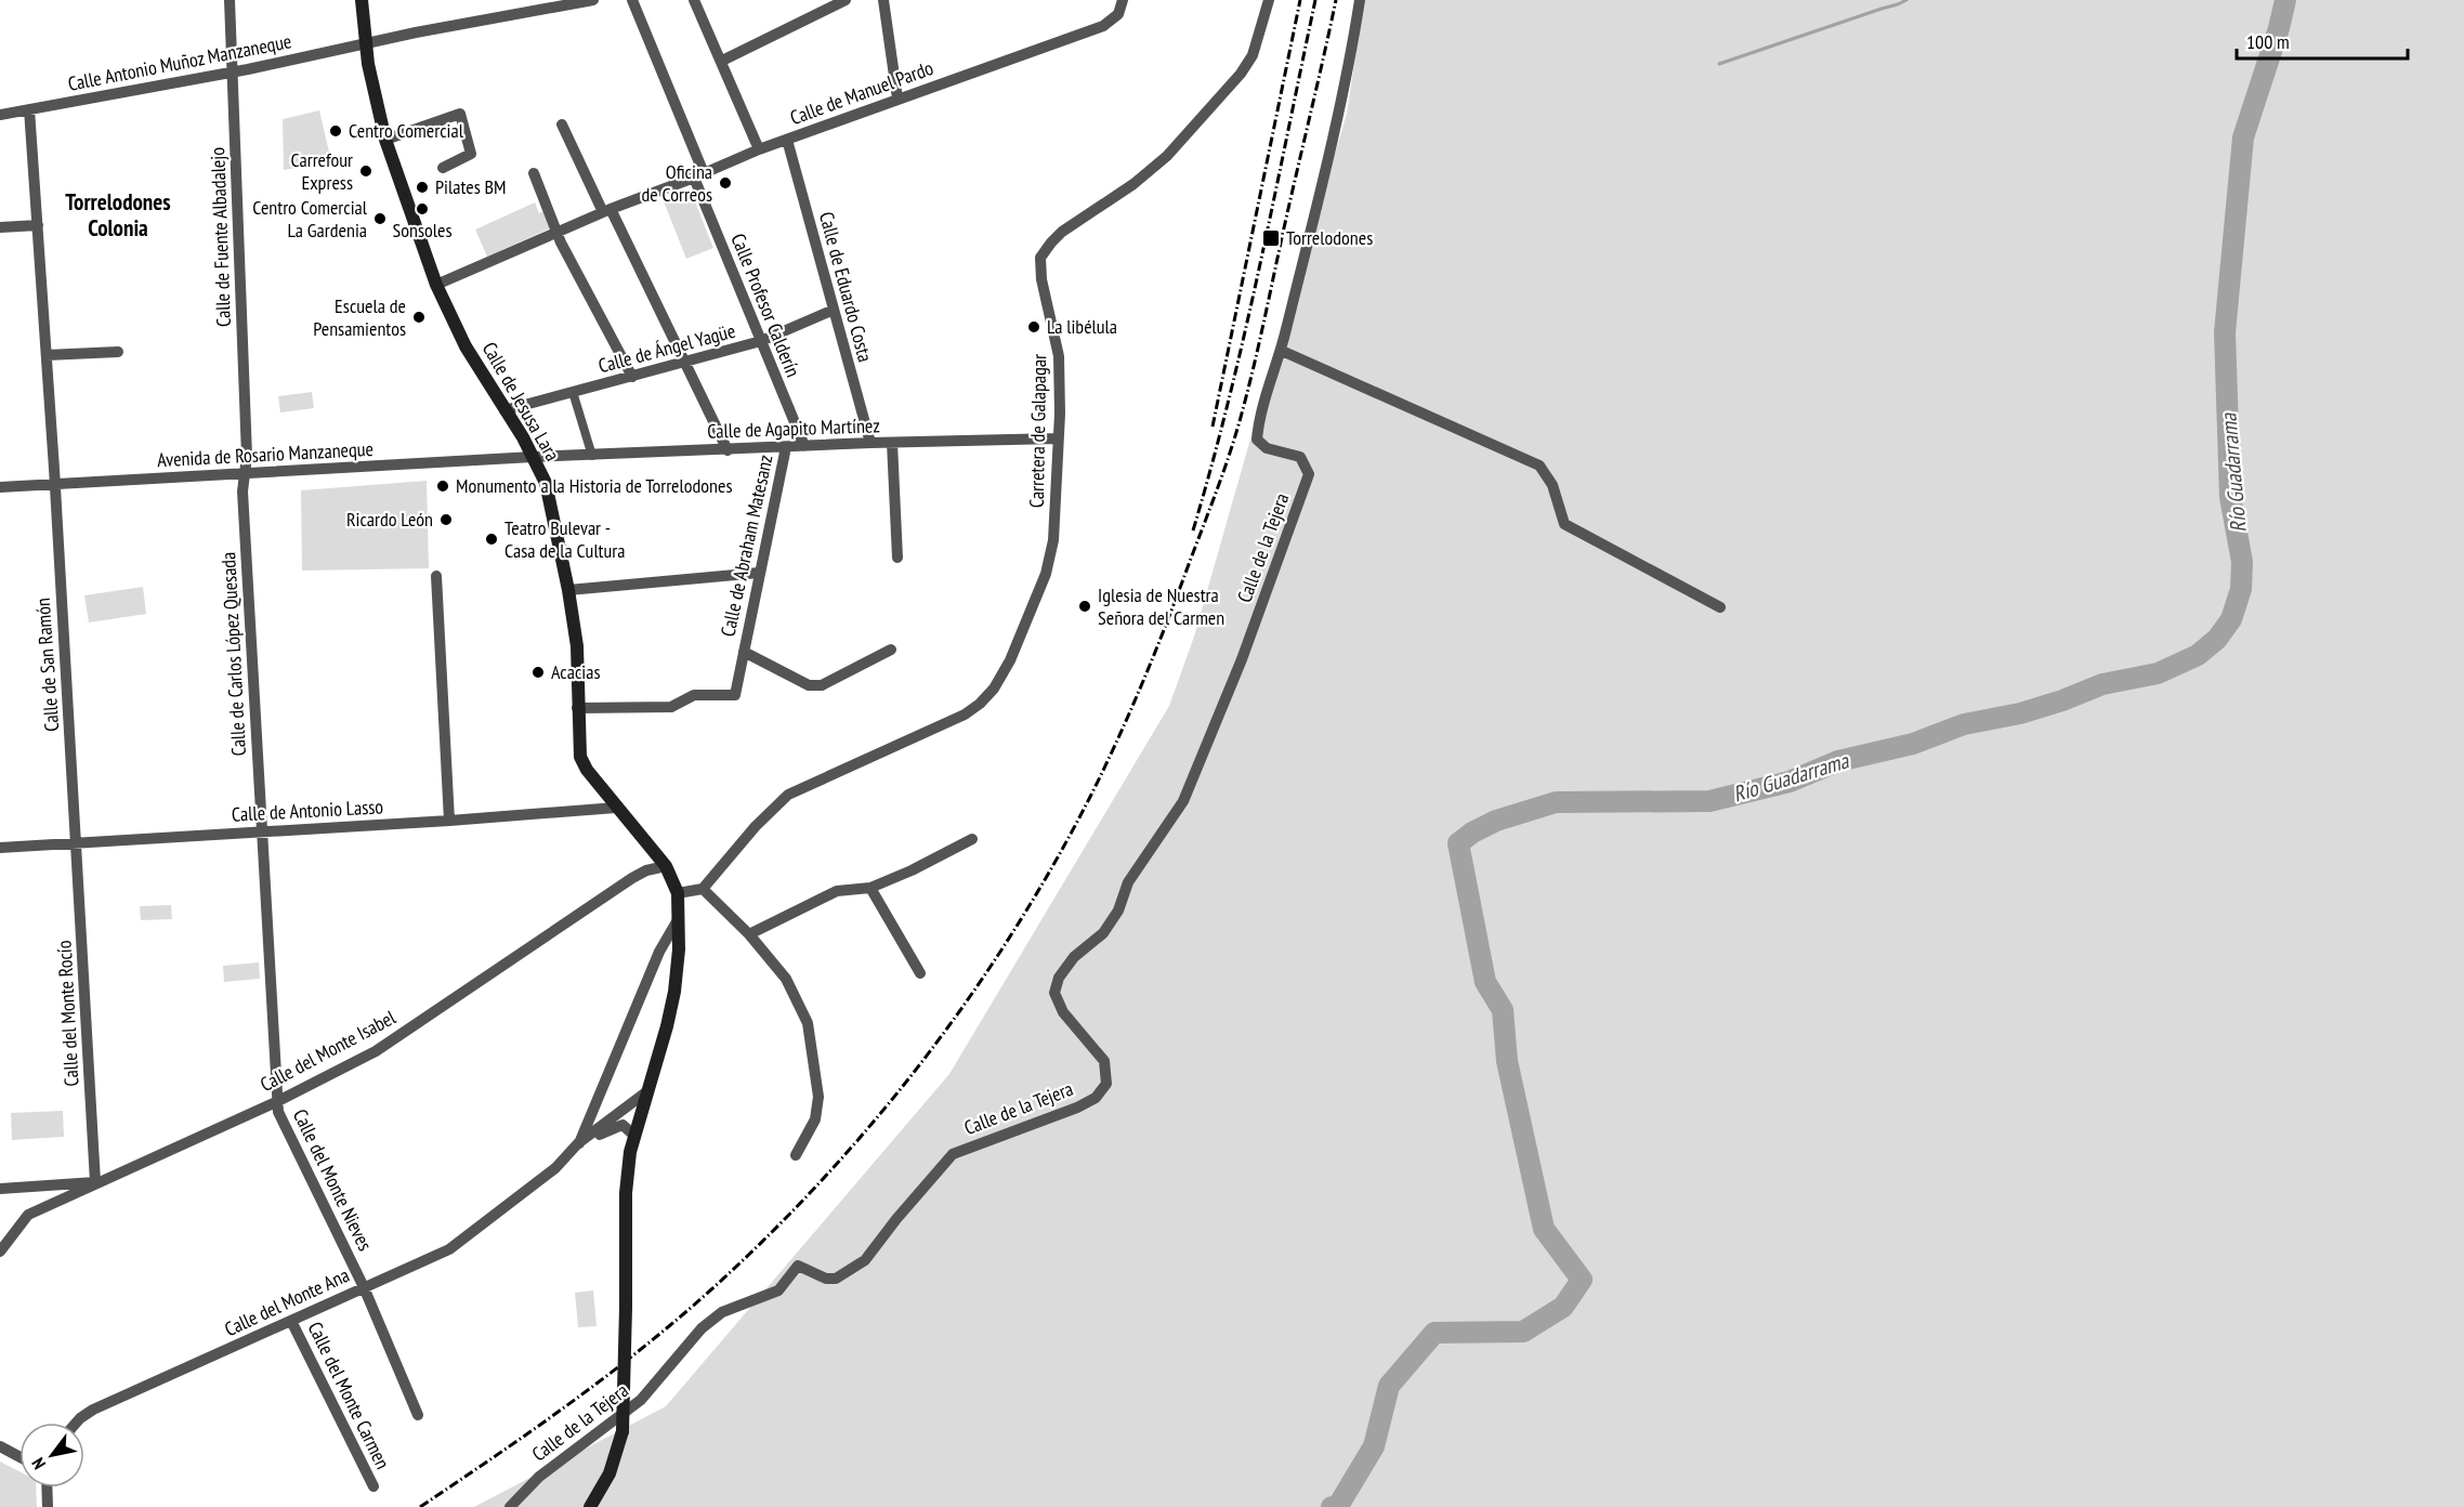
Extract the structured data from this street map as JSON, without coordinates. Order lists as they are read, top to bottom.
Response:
{
  "streets": {
    "main road": ["Calle de Jesusa Lara"],
    "street": [
      "Calle Antonio Muñoz Manzaneque",
      "Calle de Manuel Pardo",
      "Calle de Fuente Albadalejo",
      "Calle de Eduardo Costa",
      "Calle Profesor Calderín",
      "Calle de Ángel Yagüe",
      "Calle de Agapito Martínez",
      "Carretera de Galapagar",
      "Avenida de Rosario Manzaneque",
      "Calle de Abraham Matesanz",
      "Calle de la Tejera",
      "Calle de Carlos López Quesada",
      "Calle de San Ramón",
      "Calle de Antonio Lasso",
      "Calle del Monte Rocío",
      "Calle del Monte Isabel",
      "Calle del Monte Nieves",
      "Calle del Monte Ana",
      "Calle del Monte Carmen"
    ]
  },
  "crossings": [
    ["Calle Antonio Muñoz Manzaneque", "Calle de Fuente Albadalejo"],
    ["Calle Antonio Muñoz Manzaneque", "Calle de Jesusa Lara"],
    ["Calle Antonio Muñoz Manzaneque", "Calle de San Ramón"],
    ["Calle de Manuel Pardo", "Calle de Eduardo Costa"],
    ["Calle de Manuel Pardo", "Calle Profesor Calderín"],
    ["Calle de Manuel Pardo", "Calle de Jesusa Lara"],
    ["Calle de Fuente Albadalejo", "Avenida de Rosario Manzaneque"],
    ["Calle de Fuente Albadalejo", "Calle de Carlos López Quesada"],
    ["Calle de Eduardo Costa", "Calle de Ángel Yagüe"],
    ["Calle de Eduardo Costa", "Calle de Agapito Martínez"],
    ["Calle Profesor Calderín", "Calle de Ángel Yagüe"],
    ["Calle Profesor Calderín", "Calle de Agapito Martínez"],
    ["Calle de Ángel Yagüe", "Calle de Jesusa Lara"],
    ["Calle de Jesusa Lara", "Calle de Agapito Martínez"],
    ["Calle de Jesusa Lara", "Avenida de Rosario Manzaneque"],
    ["Calle de Jesusa Lara", "Calle de Abraham Matesanz"],
    ["Calle de Jesusa Lara", "Calle de Antonio Lasso"],
    ["Calle de Agapito Martínez", "Carretera de Galapagar"],
    ["Calle de Agapito Martínez", "Avenida de Rosario Manzaneque"],
    ["Calle de Agapito Martínez", "Calle de Abraham Matesanz"],
    ["Avenida de Rosario Manzaneque", "Calle de Carlos López Quesada"],
    ["Avenida de Rosario Manzaneque", "Calle de San Ramón"],
    ["Calle de Carlos López Quesada", "Calle de Antonio Lasso"],
    ["Calle de Carlos López Quesada", "Calle del Monte Nieves"],
    ["Calle de San Ramón", "Calle de Antonio Lasso"],
    ["Calle de San Ramón", "Calle del Monte Rocío"],
    ["Calle de Antonio Lasso", "Calle del Monte Rocío"],
    ["Calle de Antonio Lasso", "Calle del Monte Nieves"],
    ["Calle del Monte Rocío", "Calle del Monte Isabel"],
    ["Calle del Monte Isabel", "Calle del Monte Nieves"],
    ["Calle del Monte Nieves", "Calle del Monte Ana"],
    ["Calle del Monte Ana", "Calle del Monte Carmen"]
  ],
  "districts": ["Torrelodones Colonia"],
  "water": ["Río Guadarrama"],
  "places": {
    "other": [
      "Centro Comercial",
      "Carrefour Express",
      "Oficina de Correos",
      "Pilates BM",
      "Sonsoles",
      "Centro Comercial La Gardenia",
      "Escuela de Pensamientos",
      "La libélula",
      "Monumento a la Historia de Torrelodones",
      "Ricardo León",
      "Teatro Bulevar - Casa de la Cultura",
      "Iglesia de Nuestra Señora del Carmen",
      "Acacias"
    ],
    "transit": ["Torrelodones"]
  },
  "scale_bar": "100 m",
  "north": "bottom left"
}
